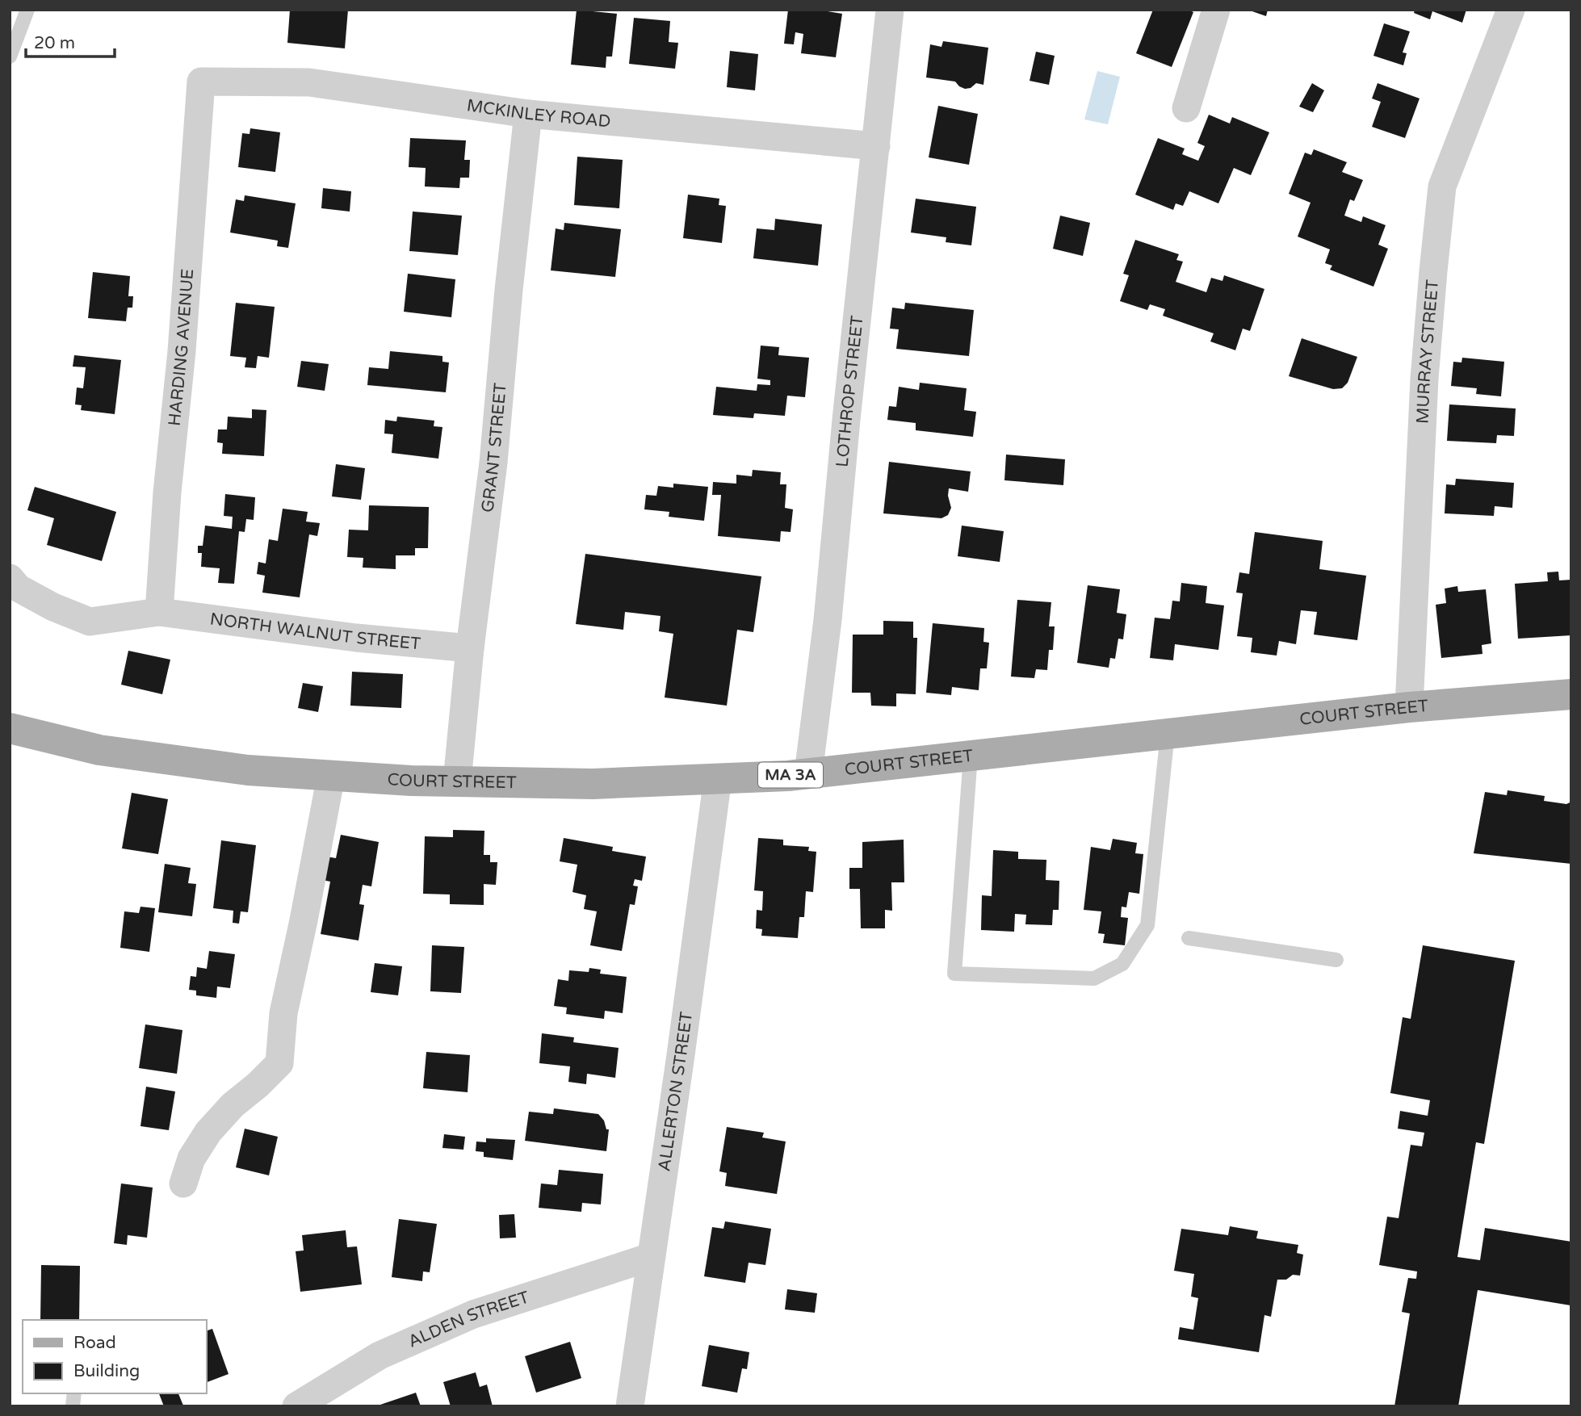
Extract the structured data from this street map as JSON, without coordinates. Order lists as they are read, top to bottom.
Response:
{
  "streets": {
    "main road": ["COURT STREET", "MA 3A"],
    "street": [
      "MCKINLEY ROAD",
      "HARDING AVENUE",
      "MURRAY STREET",
      "LOTHROP STREET",
      "GRANT STREET",
      "NORTH WALNUT STREET",
      "ALLERTON STREET",
      "ALDEN STREET"
    ]
  },
  "crossings": [
    ["MCKINLEY ROAD", "HARDING AVENUE"],
    ["MCKINLEY ROAD", "LOTHROP STREET"],
    ["MCKINLEY ROAD", "GRANT STREET"],
    ["HARDING AVENUE", "NORTH WALNUT STREET"],
    ["MURRAY STREET", "COURT STREET"],
    ["LOTHROP STREET", "COURT STREET"],
    ["GRANT STREET", "NORTH WALNUT STREET"],
    ["GRANT STREET", "COURT STREET"],
    ["COURT STREET", "ALLERTON STREET"],
    ["ALLERTON STREET", "ALDEN STREET"]
  ],
  "legend": ["Road", "Building"],
  "scale_bar": "20 m"
}
